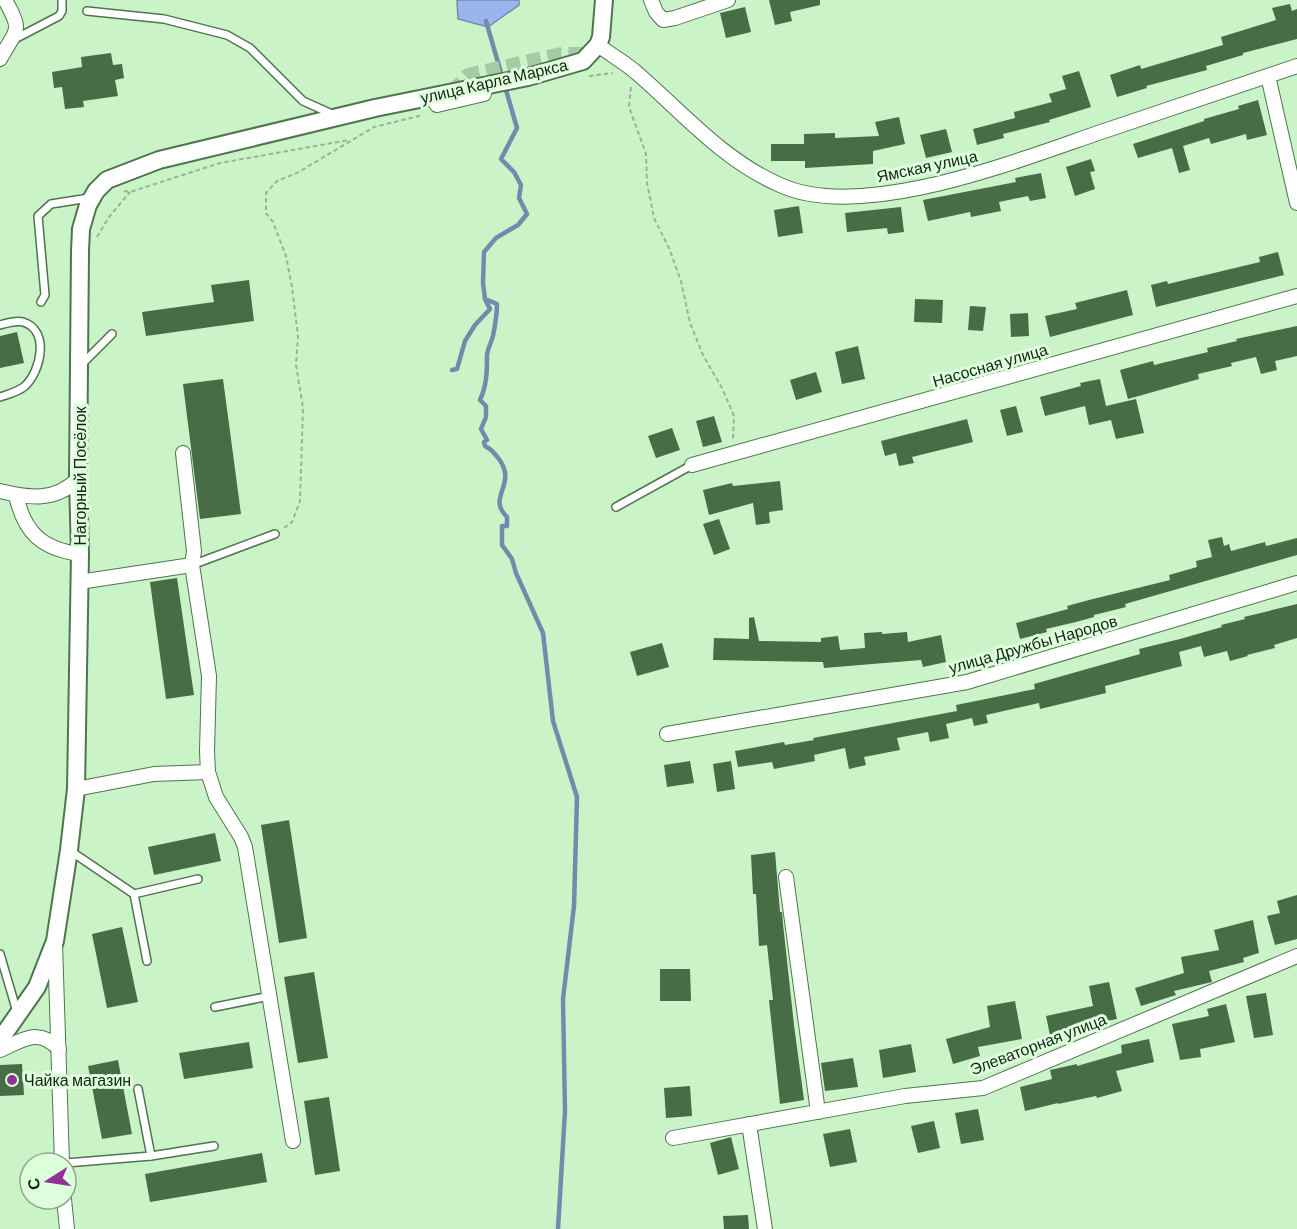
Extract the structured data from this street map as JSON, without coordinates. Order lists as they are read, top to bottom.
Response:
{
  "streets": {
    "street": [
      "улица Карла Маркса",
      "Ямская улица",
      "Насосная улица",
      "Нагорный Посёлок",
      "улица Дружбы Народов",
      "Элеваторная улица"
    ]
  },
  "crossings": [
    ["улица Карла Маркса", "Ямская улица"],
    ["улица Карла Маркса", "Нагорный Посёлок"]
  ],
  "places": ["Чайка магазин"],
  "north": "left"
}
